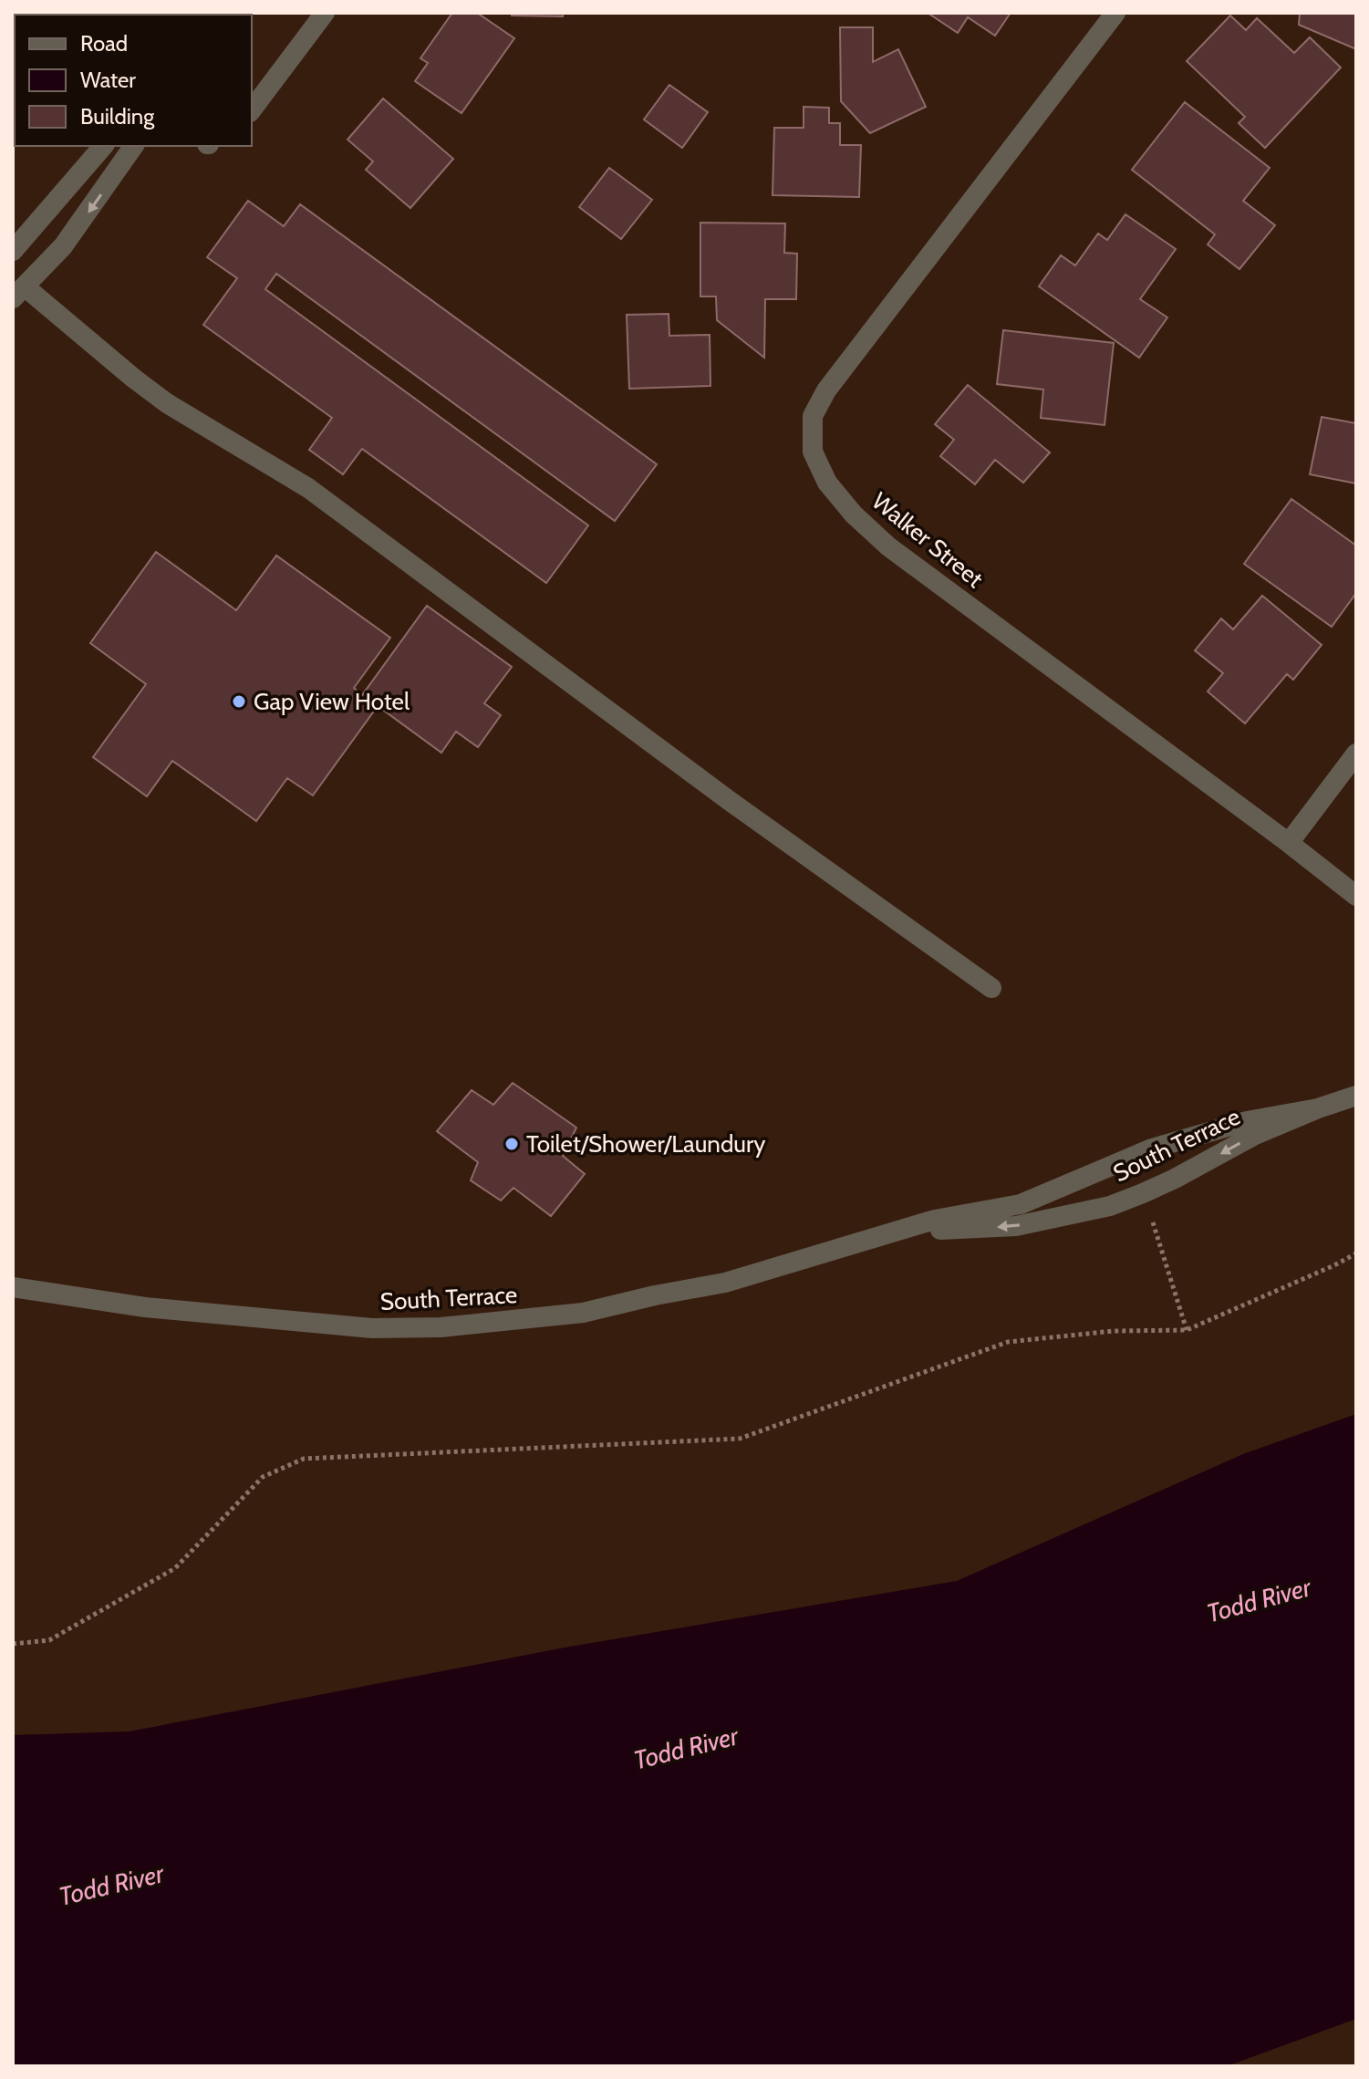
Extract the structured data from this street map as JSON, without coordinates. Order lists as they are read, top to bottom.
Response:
{
  "streets": {
    "street": ["Walker Street", "South Terrace"]
  },
  "water": ["Todd River"],
  "places": ["Gap View Hotel", "Toilet/Shower/Laundury"],
  "legend": ["Road", "Water", "Building"]
}
